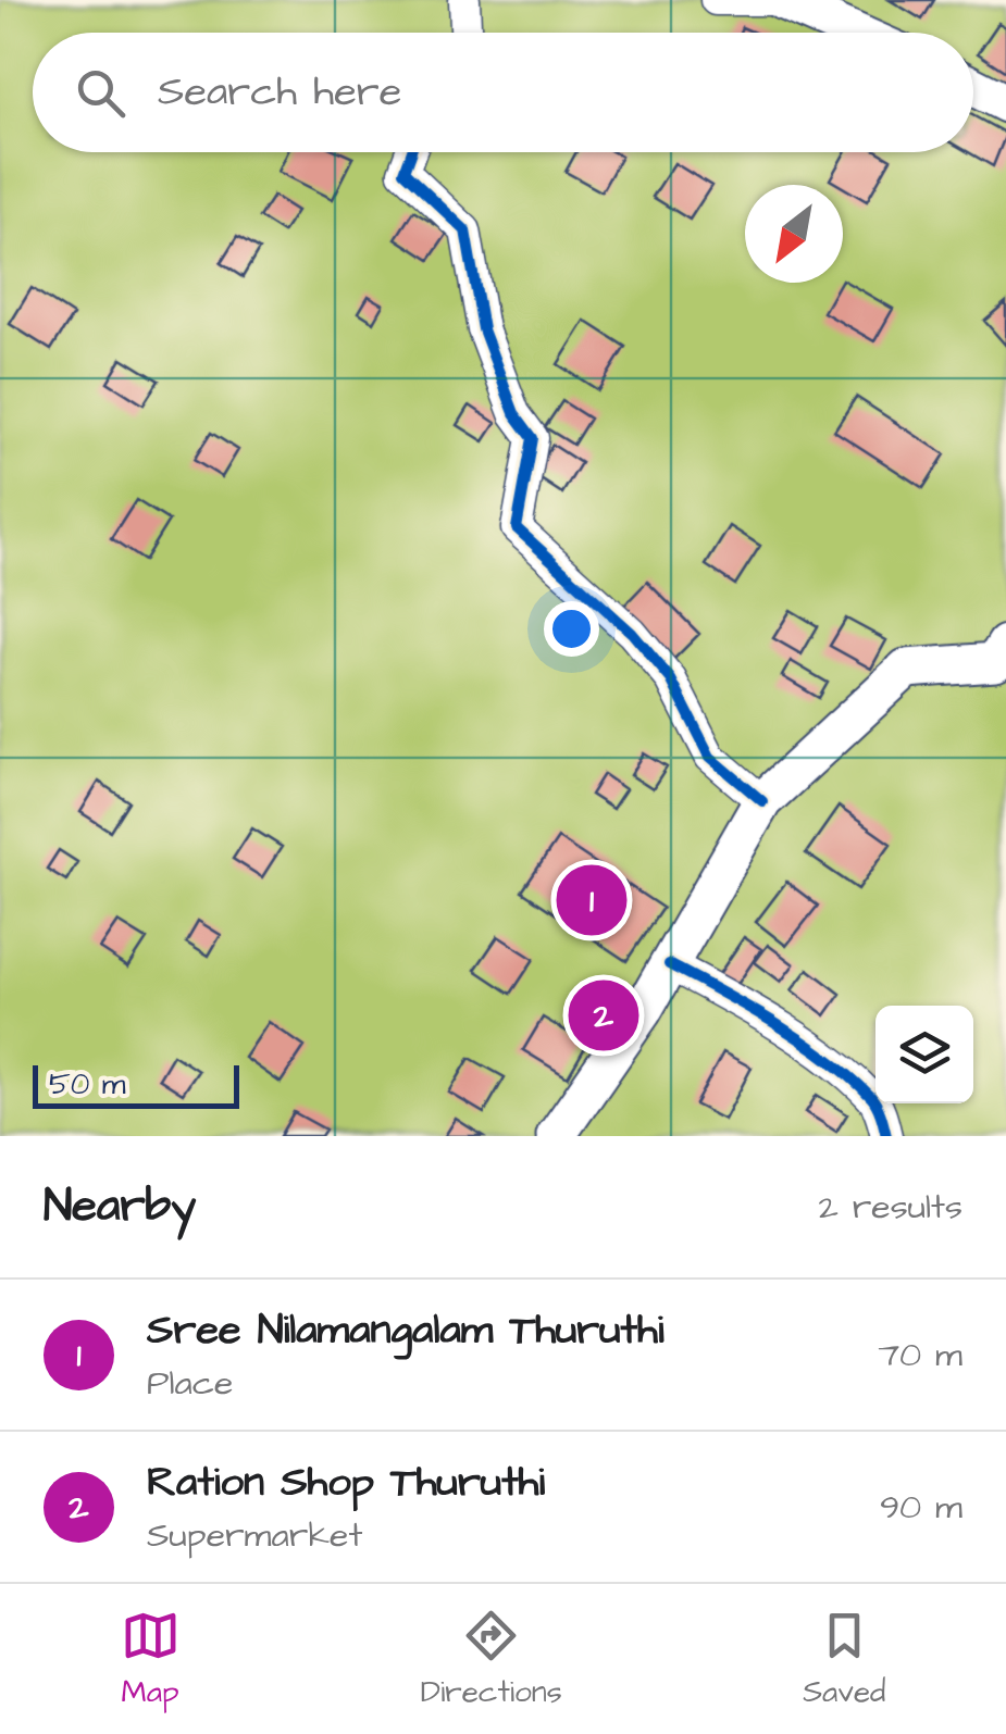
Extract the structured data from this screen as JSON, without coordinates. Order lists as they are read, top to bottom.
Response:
{
  "scale_bar": "50 m",
  "north": "bottom left",
  "page": {
    "search": "Search here",
    "pins": ["1", "2"],
    "scale": "50 m",
    "heading": ["Nearby", "2 results"],
    "list": [
      {
        "mark": "1",
        "name": "Sree Nilamangalam Thuruthi",
        "note": "Place",
        "value": "70 m"
      },
      {
        "mark": "2",
        "name": "Ration Shop Thuruthi",
        "note": "Supermarket",
        "value": "90 m"
      }
    ],
    "nav": ["Map", "Directions", "Saved"]
  }
}
